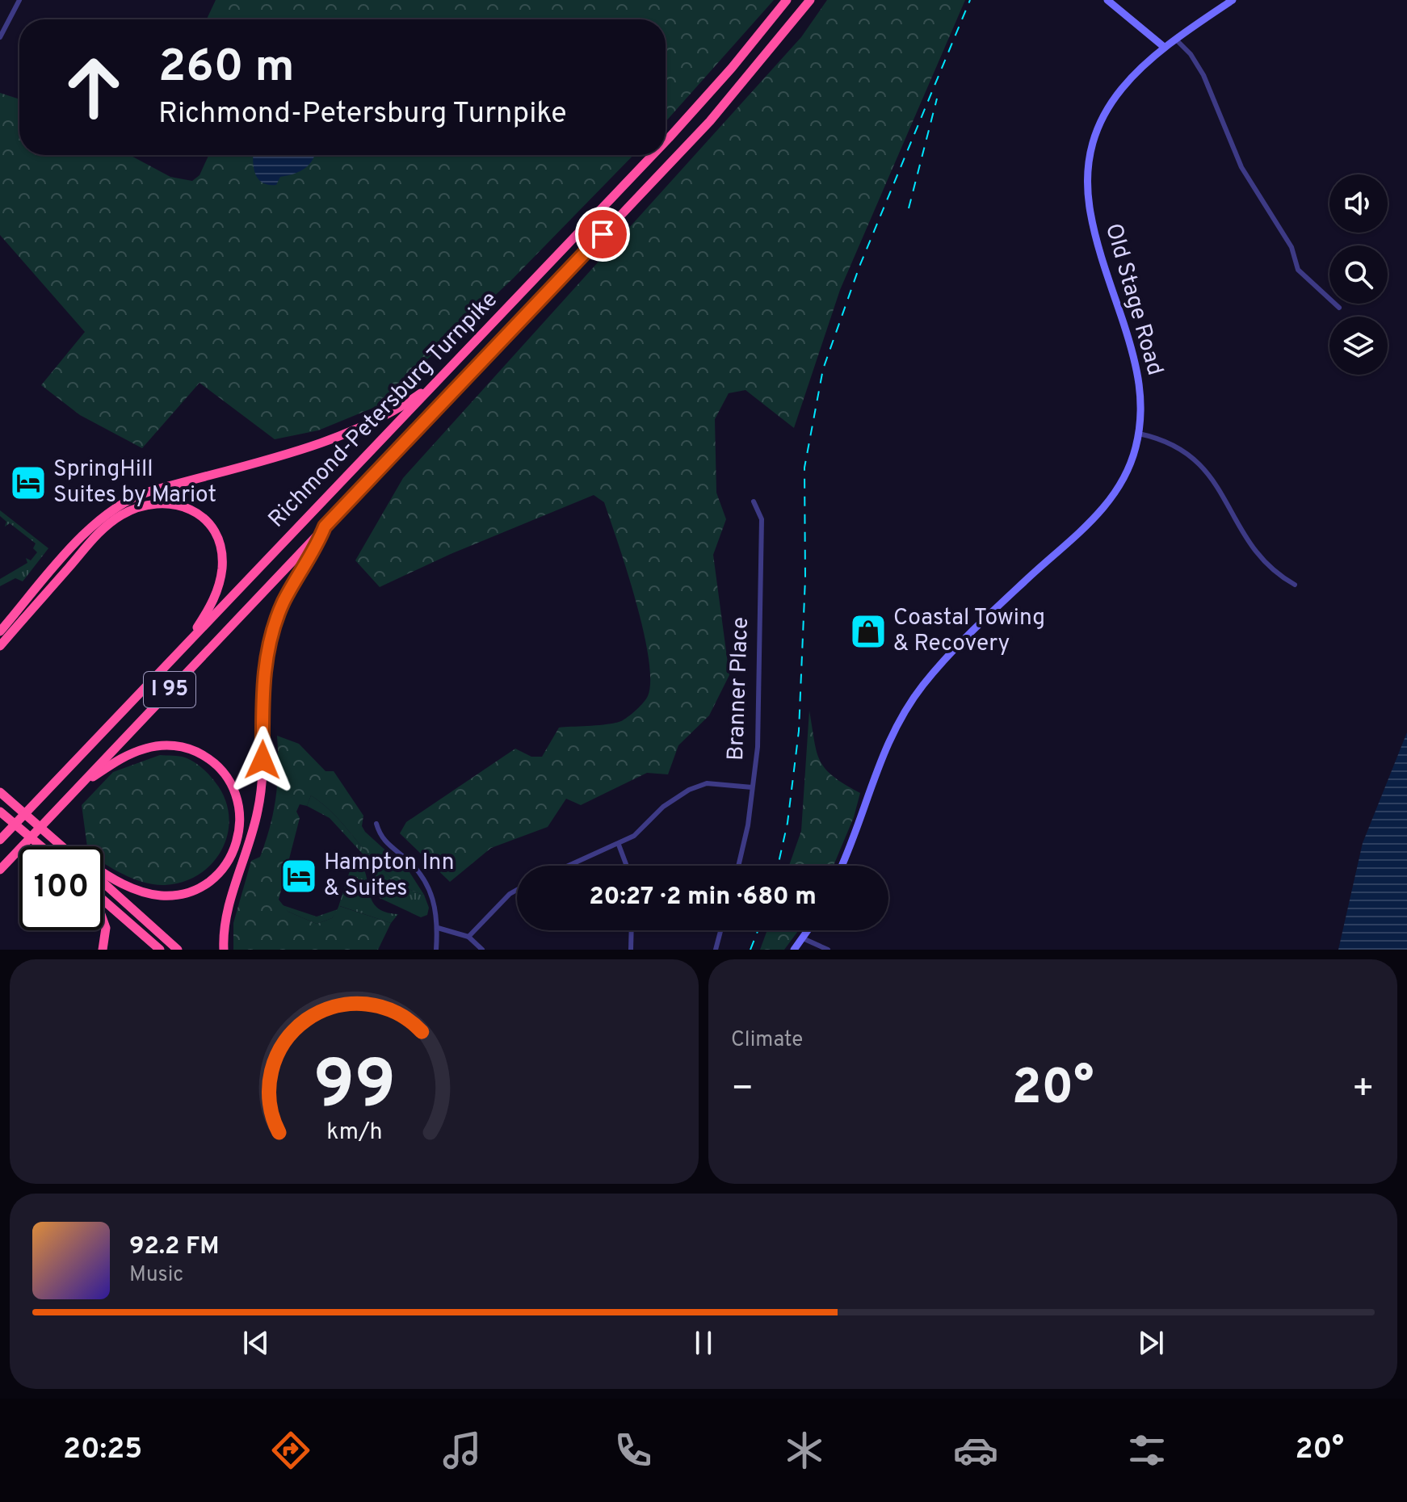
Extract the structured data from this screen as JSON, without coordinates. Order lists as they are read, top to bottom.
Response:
{
  "streets": {
    "highway": ["Richmond-Petersburg Turnpike", "I 95"],
    "street": ["Old Stage Road", "Branner Place"]
  },
  "places": {
    "hotel": ["SpringHill Suites by Mariot", "Hampton Inn & Suites"],
    "shop": ["Coastal Towing & Recovery"]
  },
  "page": {
    "turn": ["260 m", "Richmond-Petersburg Turnpike"],
    "limit": "100",
    "trip": "20:27 · 2 min · 680 m",
    "tile": "Climate",
    "heat": ["−", "20°", "+"],
    "song": ["92.2 FM", "Music"],
    "tabs": ["20:25", "20°"],
    "gauge": ["99", "km/h"]
  }
}
